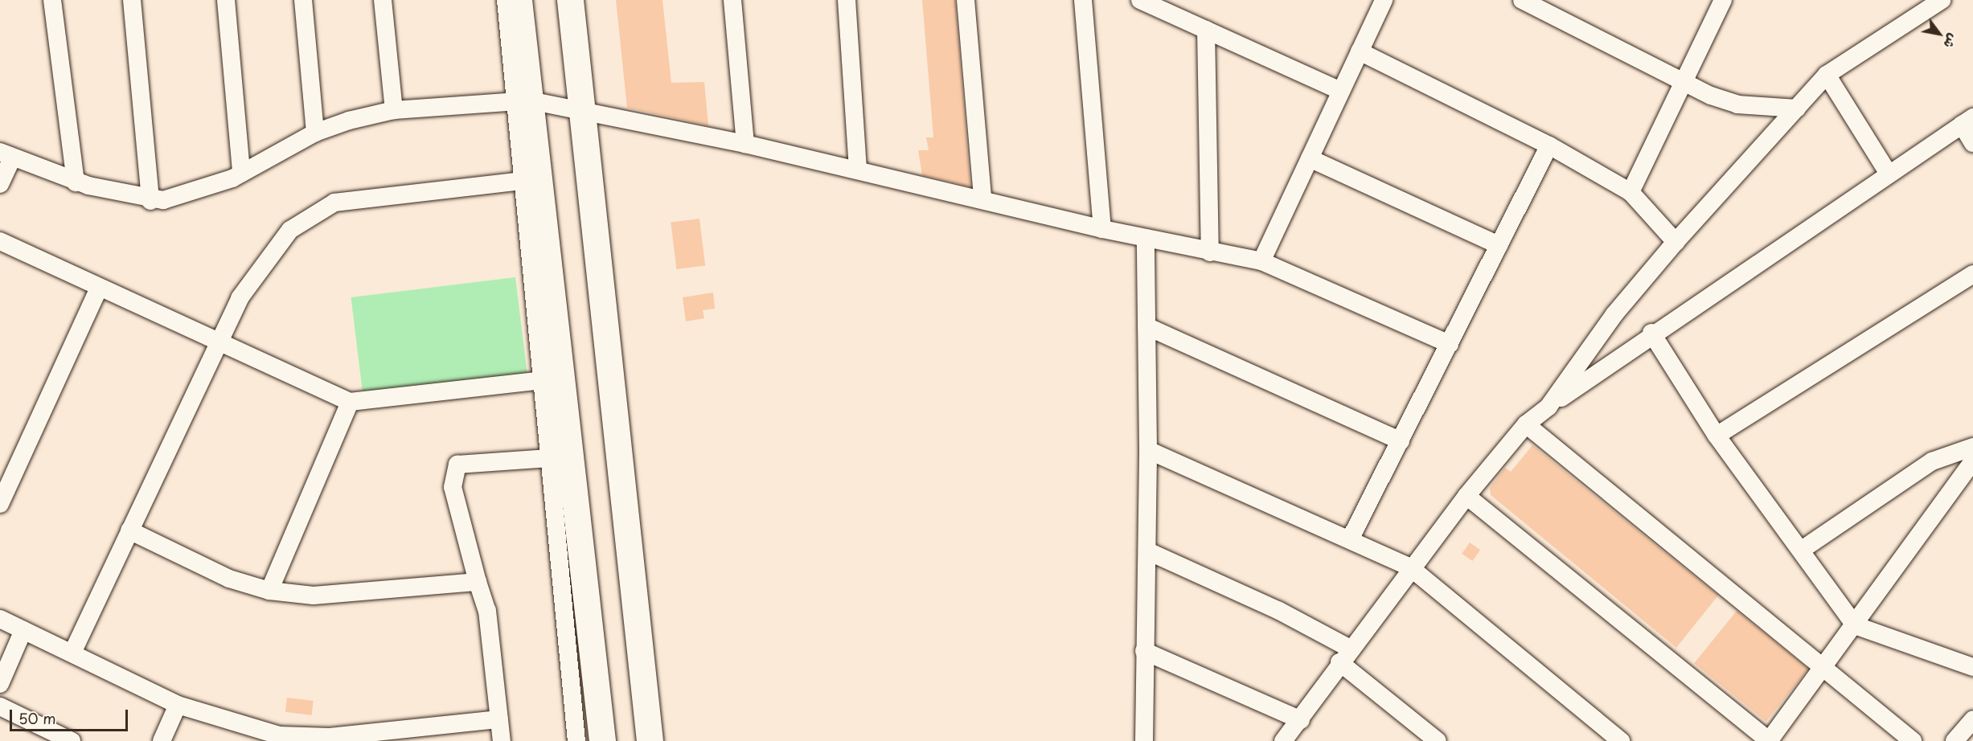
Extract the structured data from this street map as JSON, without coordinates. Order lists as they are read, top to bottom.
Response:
{
  "scale_bar": "50 m",
  "north": "bottom right"
}
